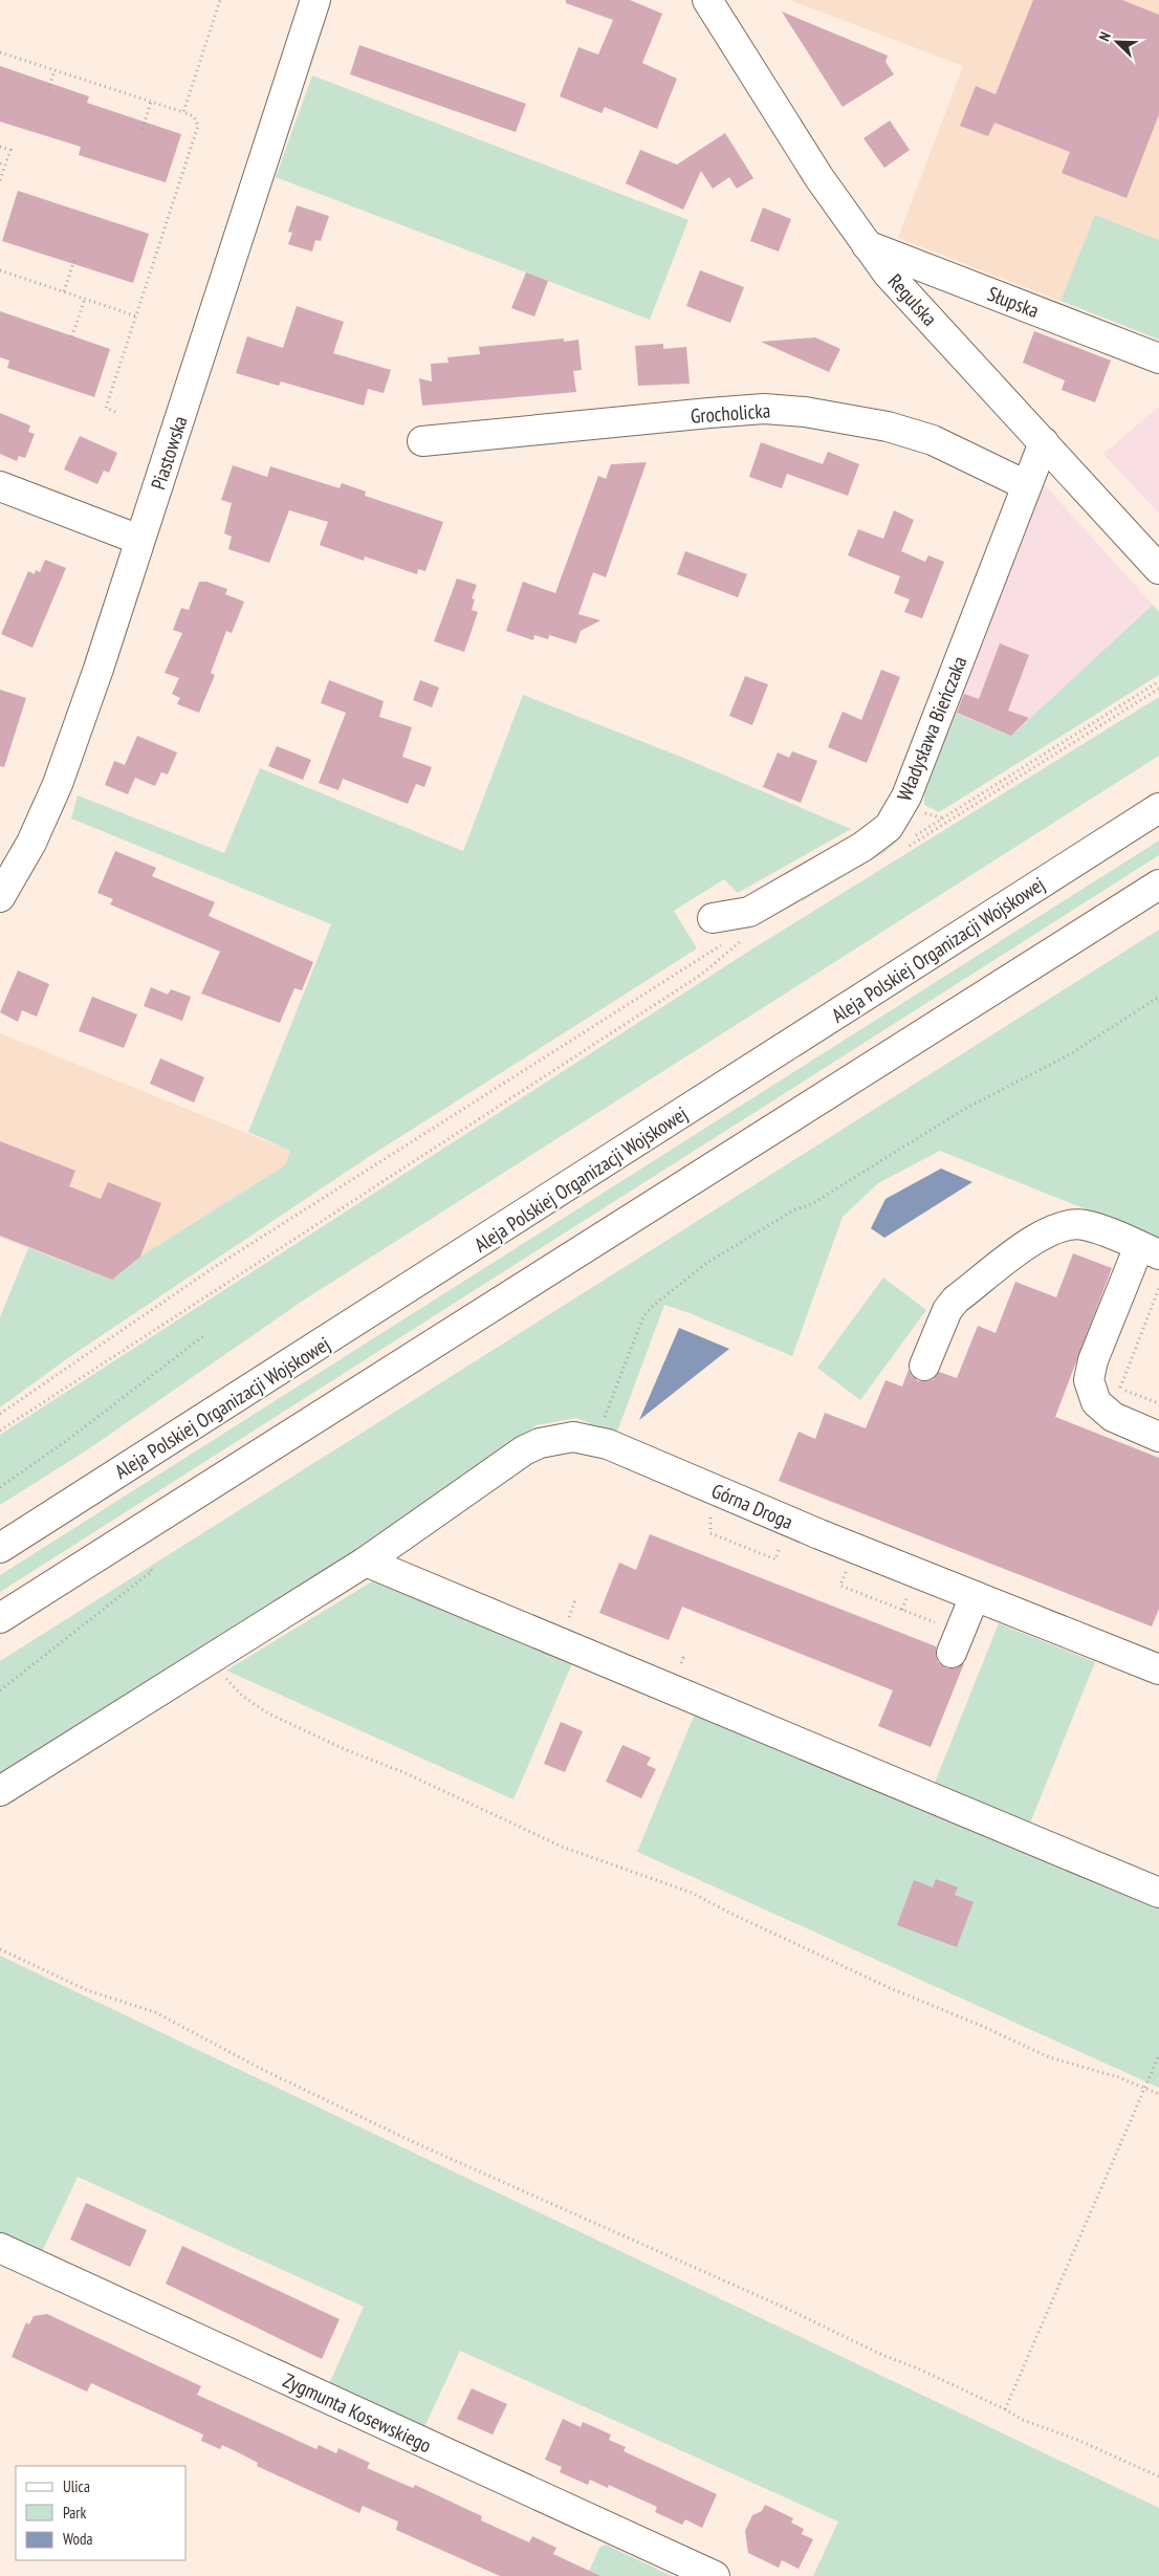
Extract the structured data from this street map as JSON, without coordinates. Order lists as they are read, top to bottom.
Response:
{
  "streets": {
    "main road": [
      "Regulska",
      "Słupska",
      "Grocholicka",
      "Piastowska",
      "Władysława Bieńczaka",
      "Aleja Polskiej Organizacji Wojskowej",
      "Górna Droga",
      "Zygmunta Kosewskiego"
    ]
  },
  "crossings": [
    ["Regulska", "Słupska"],
    ["Regulska", "Władysława Bieńczaka"],
    ["Grocholicka", "Władysława Bieńczaka"]
  ],
  "legend": ["Ulica", "Park", "Woda"],
  "north": "top left"
}
